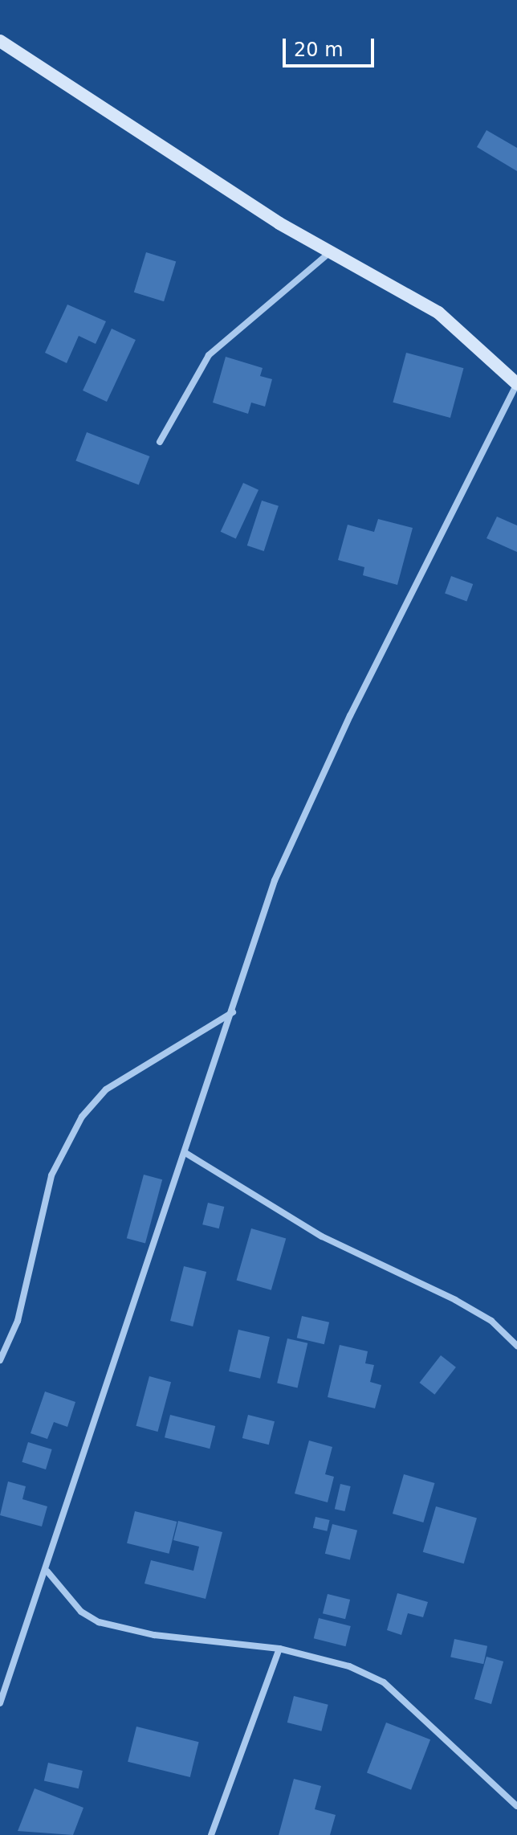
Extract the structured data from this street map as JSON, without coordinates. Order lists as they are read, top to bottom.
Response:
{
  "scale_bar": "20 m"
}
